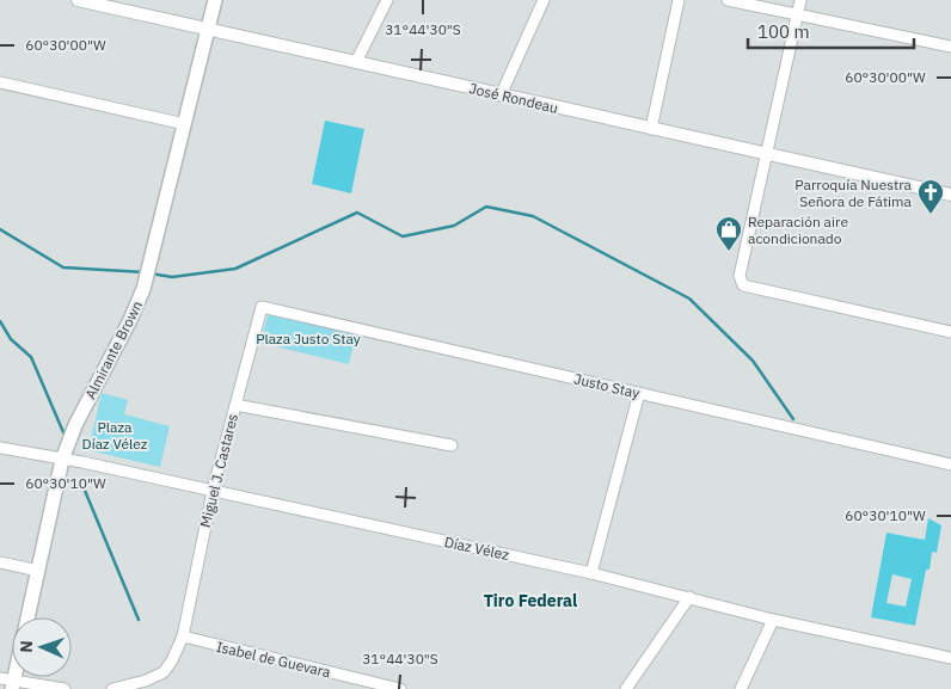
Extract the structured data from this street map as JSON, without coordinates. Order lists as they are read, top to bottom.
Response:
{
  "streets": {
    "main road": ["Almirante Brown"],
    "street": [
      "José Rondeau",
      "Justo Stay",
      "Miguel J. Castares",
      "Díaz Vélez",
      "Isabel de Guevara"
    ]
  },
  "crossings": [
    ["José Rondeau", "Almirante Brown"],
    ["Almirante Brown", "Díaz Vélez"],
    ["Justo Stay", "Miguel J. Castares"],
    ["Miguel J. Castares", "Díaz Vélez"],
    ["Miguel J. Castares", "Isabel de Guevara"]
  ],
  "districts": ["Tiro Federal"],
  "parks": ["Plaza Justo Stay", "Plaza Díaz Vélez"],
  "places": {
    "church": ["Parroquía Nuestra Señora de Fátima"],
    "shop": ["Reparación aire acondicionado"]
  },
  "scale_bar": "100 m",
  "north": "left",
  "coordinates": ["31°44'30\"S", "60°30'00\"W", "60°30'10\"W"]
}
